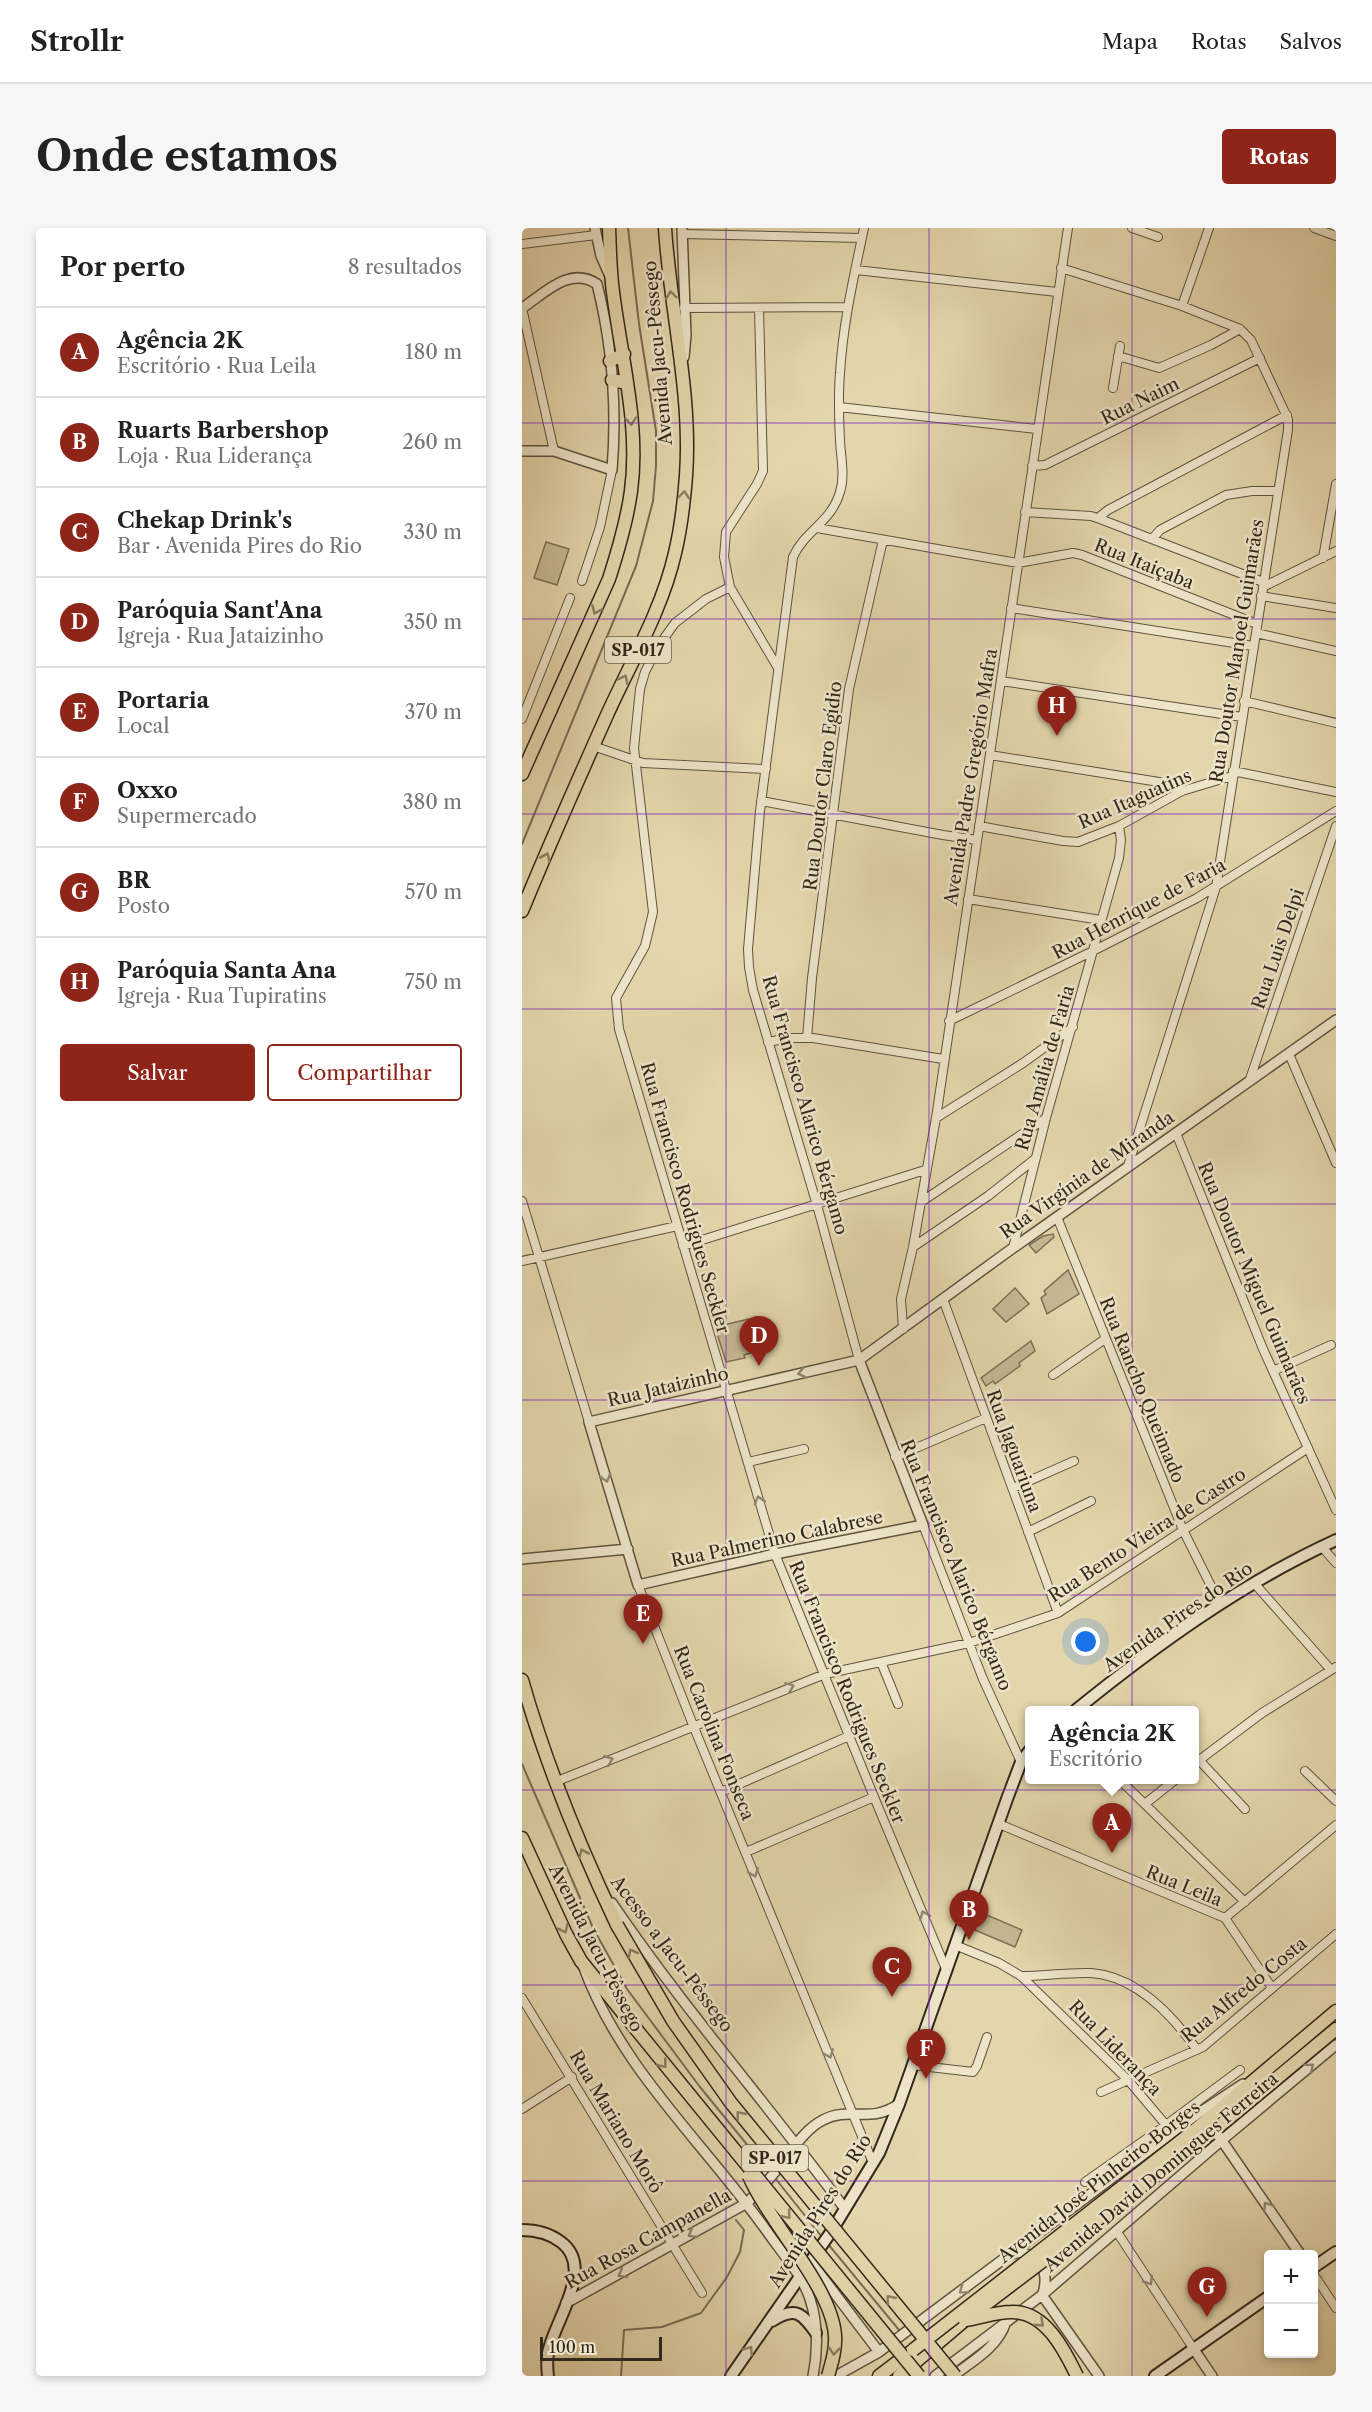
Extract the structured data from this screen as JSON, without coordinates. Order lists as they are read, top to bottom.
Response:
{
  "streets": {
    "main road": [
      "Avenida Jacu-Pêssego",
      "SP-017",
      "Avenida Pires do Rio",
      "Avenida José Pinheiro Borges"
    ],
    "street": [
      "Rua Naim",
      "Rua Itaiçaba",
      "Rua Doutor Manoel Guimarães",
      "Avenida Padre Gregório Mafra",
      "Rua Doutor Claro Egídio",
      "Rua Itaguatins",
      "Rua Henrique de Faria",
      "Rua Luis Delpi",
      "Rua Amália de Faria",
      "Rua Francisco Alarico Bérgamo",
      "Rua Virgínia de Miranda",
      "Rua Francisco Rodrigues Seckler",
      "Rua Doutor Miguel Guimarães",
      "Rua Jataizinho",
      "Rua Rancho Queimado",
      "Rua Jaguariuna",
      "Rua Bento Vieira de Castro",
      "Rua Palmerino Calabrese",
      "Rua Carolina Fonseca",
      "Rua Leila",
      "Acesso a Jacu-Pêssego",
      "Rua Alfredo Costa",
      "Rua Liderança",
      "Rua Mariano Morô",
      "Avenida David Domingues Ferreira",
      "Rua Rosa Campanella"
    ]
  },
  "crossings": [
    ["Avenida Jacu-Pêssego", "SP-017"],
    ["Avenida Jacu-Pêssego", "Rua Bento Vieira de Castro"],
    ["Avenida Jacu-Pêssego", "Avenida Pires do Rio"],
    ["Avenida Jacu-Pêssego", "Acesso a Jacu-Pêssego"],
    ["Avenida Jacu-Pêssego", "Avenida David Domingues Ferreira"],
    ["Avenida Jacu-Pêssego", "Rua Rosa Campanella"],
    ["Rua Naim", "Rua Doutor Manoel Guimarães"],
    ["Rua Naim", "Avenida Padre Gregório Mafra"],
    ["Rua Itaiçaba", "Rua Doutor Manoel Guimarães"],
    ["Rua Itaiçaba", "Avenida Padre Gregório Mafra"],
    ["Rua Itaiçaba", "Rua Doutor Claro Egídio"],
    ["Rua Itaiçaba", "Rua Francisco Alarico Bérgamo"],
    ["Rua Doutor Manoel Guimarães", "Rua Itaguatins"],
    ["Rua Doutor Manoel Guimarães", "Rua Henrique de Faria"],
    ["Rua Doutor Manoel Guimarães", "Rua Virgínia de Miranda"],
    ["Avenida Padre Gregório Mafra", "Rua Itaguatins"],
    ["Avenida Padre Gregório Mafra", "Rua Henrique de Faria"],
    ["Avenida Padre Gregório Mafra", "Rua Virgínia de Miranda"],
    ["Rua Itaguatins", "Rua Amália de Faria"],
    ["Rua Henrique de Faria", "Rua Amália de Faria"],
    ["Rua Luis Delpi", "Rua Virgínia de Miranda"],
    ["Rua Amália de Faria", "Rua Virgínia de Miranda"],
    ["Rua Francisco Alarico Bérgamo", "Rua Virgínia de Miranda"],
    ["Rua Francisco Alarico Bérgamo", "Rua Jataizinho"],
    ["Rua Francisco Alarico Bérgamo", "Rua Bento Vieira de Castro"],
    ["Rua Francisco Alarico Bérgamo", "Rua Palmerino Calabrese"],
    ["Rua Francisco Alarico Bérgamo", "Avenida Pires do Rio"],
    ["Rua Virgínia de Miranda", "Rua Doutor Miguel Guimarães"],
    ["Rua Virgínia de Miranda", "Rua Jataizinho"],
    ["Rua Virgínia de Miranda", "Rua Rancho Queimado"],
    ["Rua Virgínia de Miranda", "Rua Jaguariuna"],
    ["Rua Francisco Rodrigues Seckler", "Rua Jataizinho"],
    ["Rua Francisco Rodrigues Seckler", "Rua Bento Vieira de Castro"],
    ["Rua Francisco Rodrigues Seckler", "Rua Palmerino Calabrese"],
    ["Rua Francisco Rodrigues Seckler", "Avenida Pires do Rio"],
    ["Rua Doutor Miguel Guimarães", "Rua Bento Vieira de Castro"],
    ["Rua Jataizinho", "Rua Carolina Fonseca"],
    ["Rua Rancho Queimado", "Rua Bento Vieira de Castro"],
    ["Rua Rancho Queimado", "Avenida Pires do Rio"],
    ["Rua Jaguariuna", "Rua Bento Vieira de Castro"],
    ["Rua Bento Vieira de Castro", "Rua Carolina Fonseca"],
    ["Rua Palmerino Calabrese", "Rua Carolina Fonseca"],
    ["Avenida Pires do Rio", "Rua Carolina Fonseca"],
    ["Avenida Pires do Rio", "Rua Leila"],
    ["Avenida Pires do Rio", "Acesso a Jacu-Pêssego"],
    ["Avenida Pires do Rio", "Rua Liderança"],
    ["Avenida Pires do Rio", "Rua Rosa Campanella"],
    ["Rua Carolina Fonseca", "Rua Rosa Campanella"],
    ["Acesso a Jacu-Pêssego", "Rua Rosa Campanella"],
    ["Rua Alfredo Costa", "Rua Liderança"],
    ["Rua Mariano Morô", "Rua Rosa Campanella"],
    ["Avenida David Domingues Ferreira", "Avenida José Pinheiro Borges"]
  ],
  "one_way": ["Rua Carolina Fonseca", "Rua Rosa Campanella"],
  "scale_bar": "100 m",
  "page": {
    "header": "Strollr",
    "nav": ["Mapa", "Rotas", "Salvos"],
    "buttons": [
      "Rotas",
      ["Salvar", "Compartilhar"]
    ],
    "title": "Onde estamos",
    "heading": ["Por perto", "8 resultados"],
    "list": [
      {
        "mark": "A",
        "name": "Agência 2K",
        "note": "Escritório · Rua Leila",
        "value": "180 m"
      },
      {
        "mark": "B",
        "name": "Ruarts Barbershop",
        "note": "Loja · Rua Liderança",
        "value": "260 m"
      },
      {
        "mark": "C",
        "name": "Chekap Drink's",
        "note": "Bar · Avenida Pires do Rio",
        "value": "330 m"
      },
      {
        "mark": "D",
        "name": "Paróquia Sant'Ana",
        "note": "Igreja · Rua Jataizinho",
        "value": "350 m"
      },
      {
        "mark": "E",
        "name": "Portaria",
        "note": "Local",
        "value": "370 m"
      },
      {
        "mark": "F",
        "name": "Oxxo",
        "note": "Supermercado",
        "value": "380 m"
      },
      {
        "mark": "G",
        "name": "BR",
        "note": "Posto",
        "value": "570 m"
      },
      {
        "mark": "H",
        "name": "Paróquia Santa Ana",
        "note": "Igreja · Rua Tupiratins",
        "value": "750 m"
      }
    ],
    "pins": [
      "H",
      "D",
      "E",
      "A",
      "B",
      "C",
      "F",
      "G"
    ],
    "popup": ["Agência 2K", "Escritório"],
    "map_buttons": ["+", "−"],
    "scale": "100 m"
  }
}
